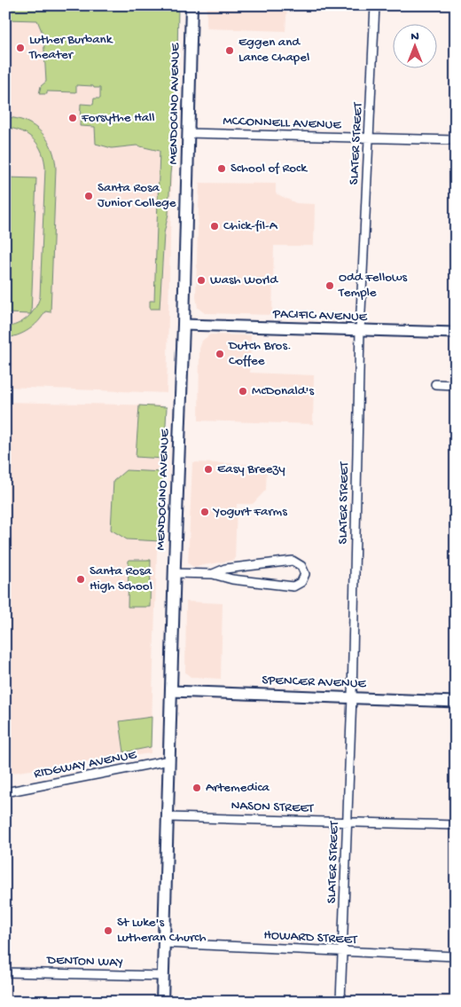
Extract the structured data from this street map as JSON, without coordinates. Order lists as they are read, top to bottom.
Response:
{
  "streets": {
    "main road": ["MENDOCINO AVENUE"],
    "street": [
      "MCCONNELL AVENUE",
      "SLATER STREET",
      "PACIFIC AVENUE",
      "SPENCER AVENUE",
      "RIDGWAY AVENUE",
      "NASON STREET",
      "HOWARD STREET",
      "DENTON WAY"
    ]
  },
  "crossings": [
    ["MENDOCINO AVENUE", "MCCONNELL AVENUE"],
    ["MENDOCINO AVENUE", "PACIFIC AVENUE"],
    ["MENDOCINO AVENUE", "SPENCER AVENUE"],
    ["MENDOCINO AVENUE", "RIDGWAY AVENUE"],
    ["MENDOCINO AVENUE", "NASON STREET"],
    ["MENDOCINO AVENUE", "HOWARD STREET"],
    ["MENDOCINO AVENUE", "DENTON WAY"],
    ["MCCONNELL AVENUE", "SLATER STREET"],
    ["SLATER STREET", "PACIFIC AVENUE"],
    ["SLATER STREET", "SPENCER AVENUE"],
    ["SLATER STREET", "NASON STREET"],
    ["SLATER STREET", "HOWARD STREET"]
  ],
  "places": [
    "Luther Burbank Theater",
    "Eggen and Lance Chapel",
    "Forsythe Hall",
    "School of Rock",
    "Santa Rosa Junior College",
    "Chick-fil-A",
    "Wash World",
    "Odd Fellows Temple",
    "Dutch Bros. Coffee",
    "McDonald's",
    "Easy Breezy",
    "Yogurt Farms",
    "Santa Rosa High School",
    "Artemedica",
    "St Luke's Lutheran Church"
  ],
  "north": "top"
}
